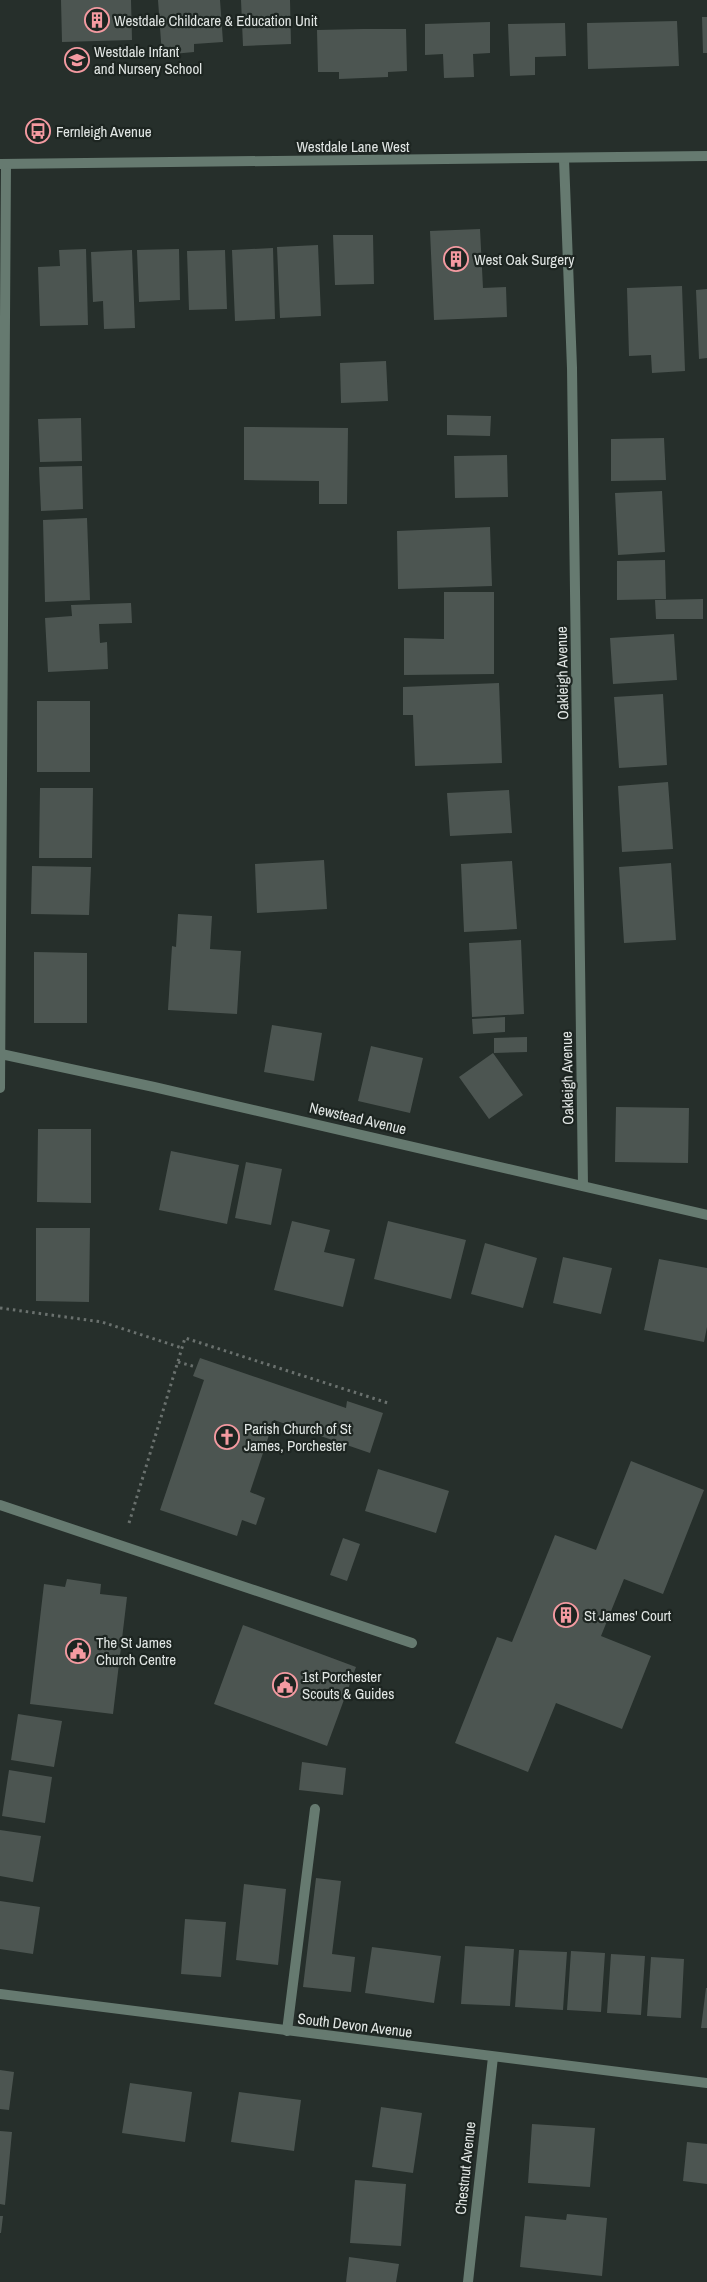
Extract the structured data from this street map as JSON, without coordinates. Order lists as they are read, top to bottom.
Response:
{
  "streets": {
    "street": [
      "Westdale Lane West",
      "Oakleigh Avenue",
      "Newstead Avenue",
      "South Devon Avenue",
      "Chestnut Avenue"
    ]
  },
  "crossings": [
    ["Westdale Lane West", "Oakleigh Avenue"],
    ["Oakleigh Avenue", "Newstead Avenue"],
    ["South Devon Avenue", "Chestnut Avenue"]
  ],
  "places": {
    "building": ["Westdale Childcare & Education Unit", "West Oak Surgery", "St James' Court"],
    "school or university": ["Westdale Infant and Nursery School"],
    "bus stop": ["Fernleigh Avenue"],
    "church": ["Parish Church of St James, Porchester"],
    "public building": ["The St James Church Centre", "1st Porchester Scouts & Guides"]
  }
}
